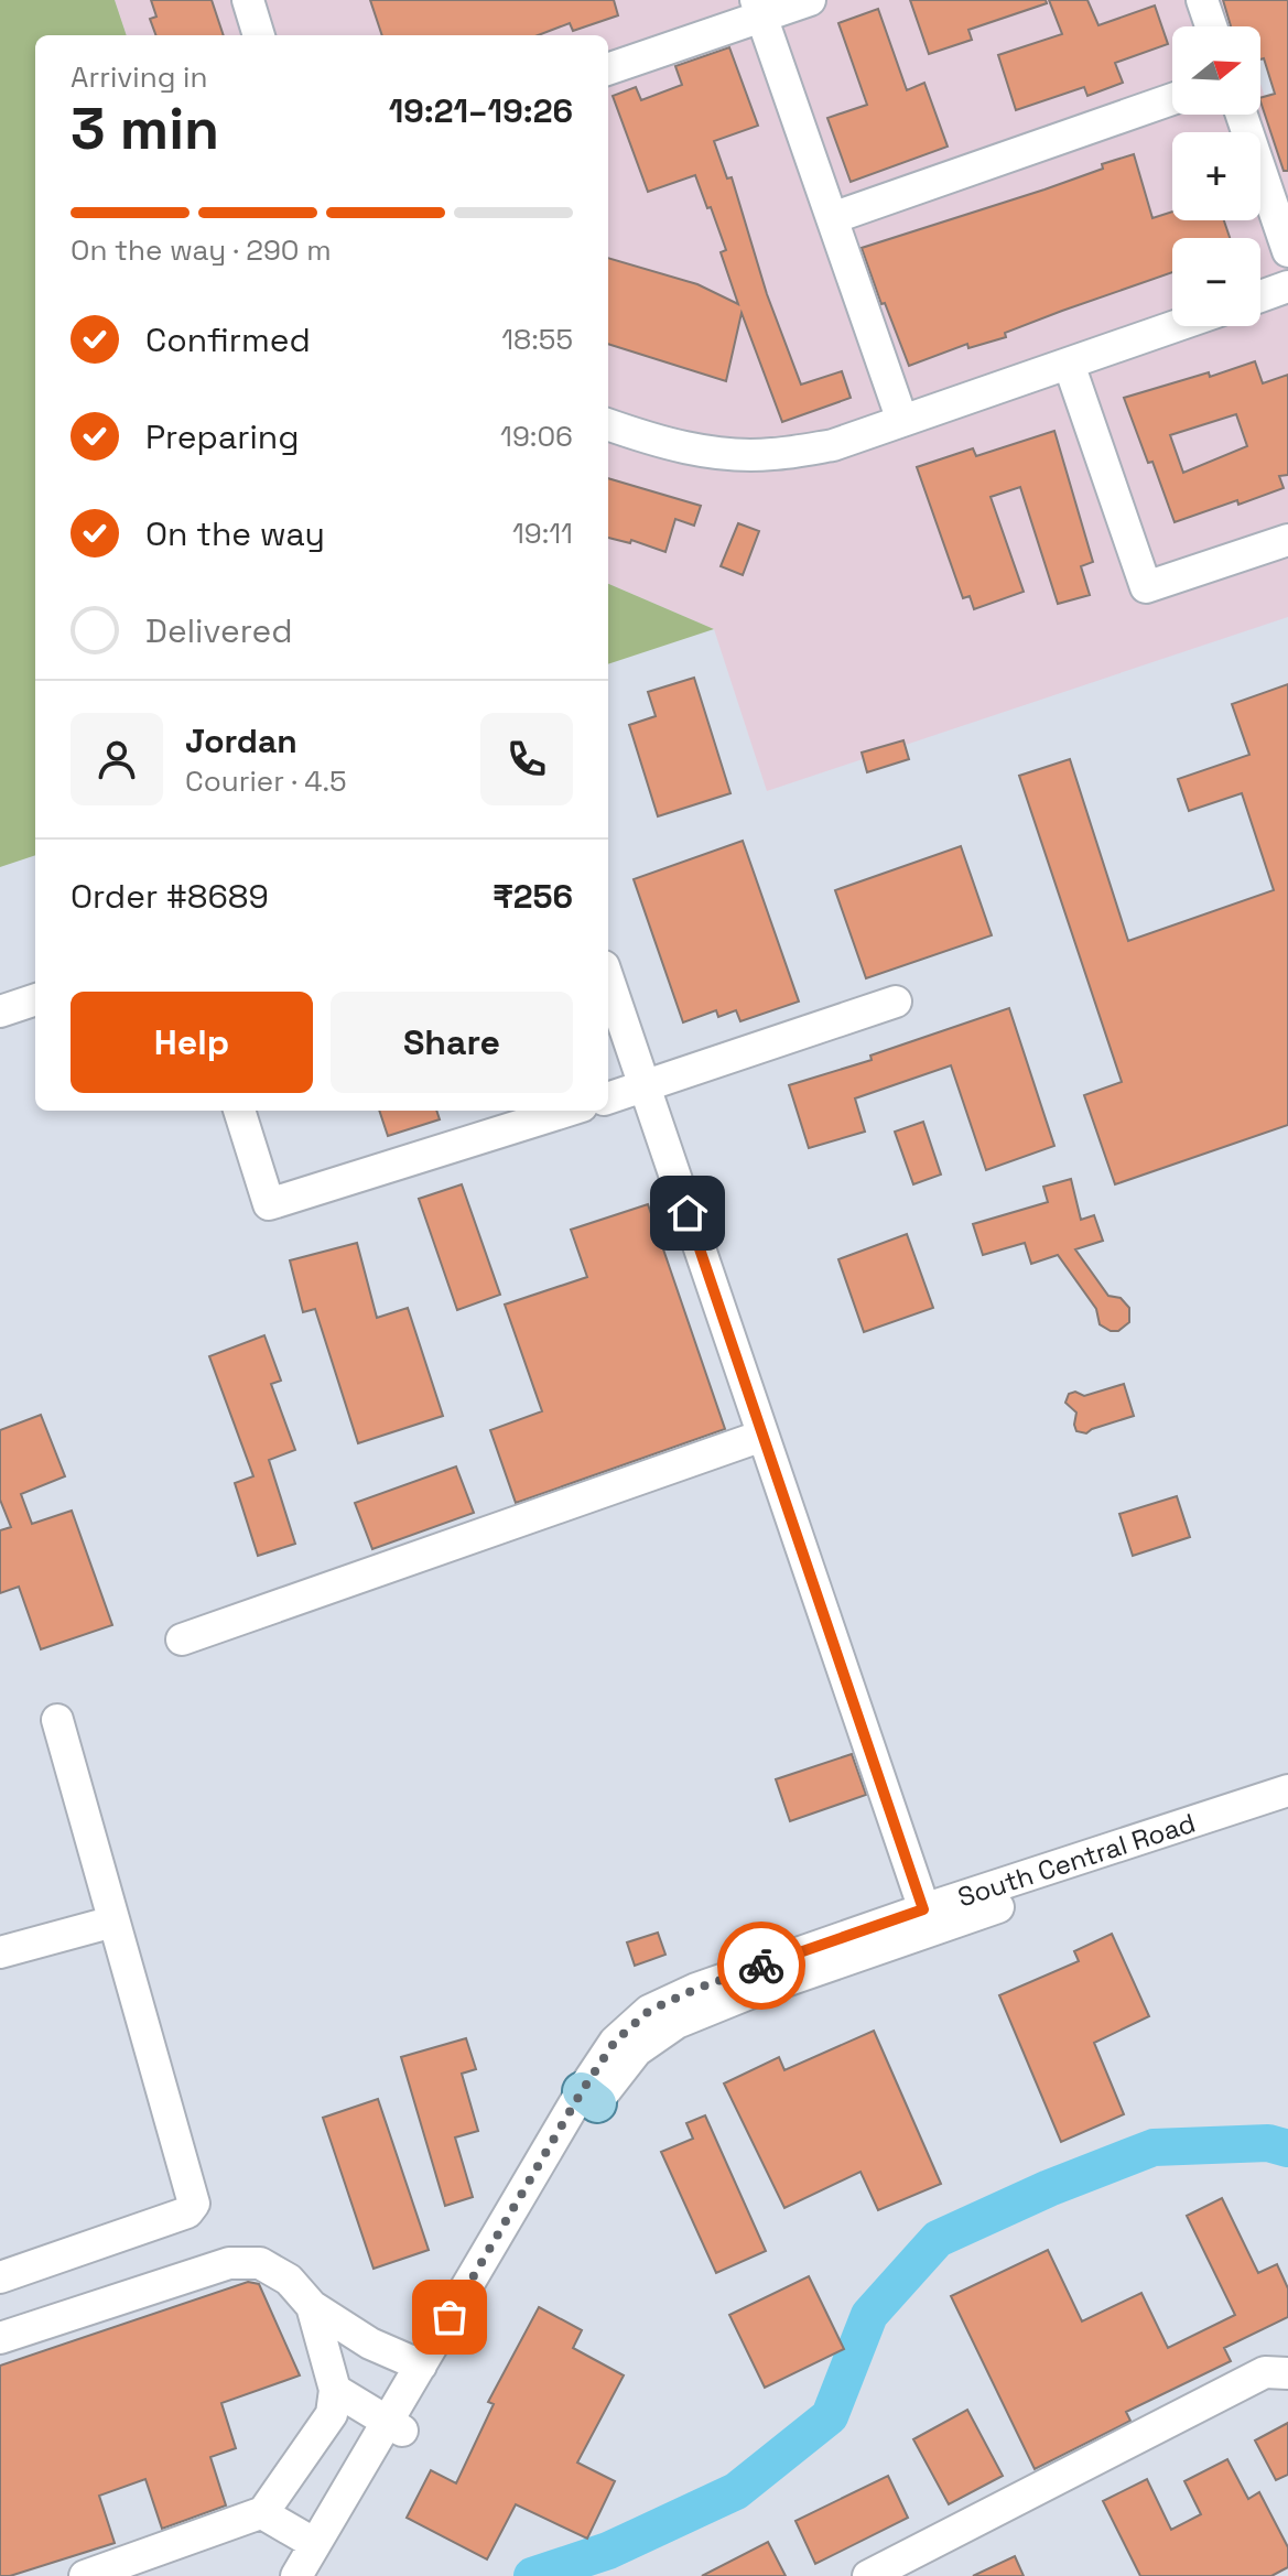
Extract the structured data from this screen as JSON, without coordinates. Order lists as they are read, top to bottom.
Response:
{
  "streets": {
    "street": ["South Central Road"]
  },
  "north": "right",
  "page": {
    "map_buttons": ["+", "−"],
    "heading": ["3 min", "Arriving in", "19:21–19:26"],
    "panel": [
      "Jordan",
      "Courier · 4.5",
      "Order #8689",
      "₹256"
    ],
    "bar": "On the way · 290 m",
    "list": [
      ["Confirmed", "18:55"],
      ["Preparing", "19:06"],
      ["On the way", "19:11"],
      "Delivered"
    ],
    "buttons": ["Help", "Share"]
  }
}
